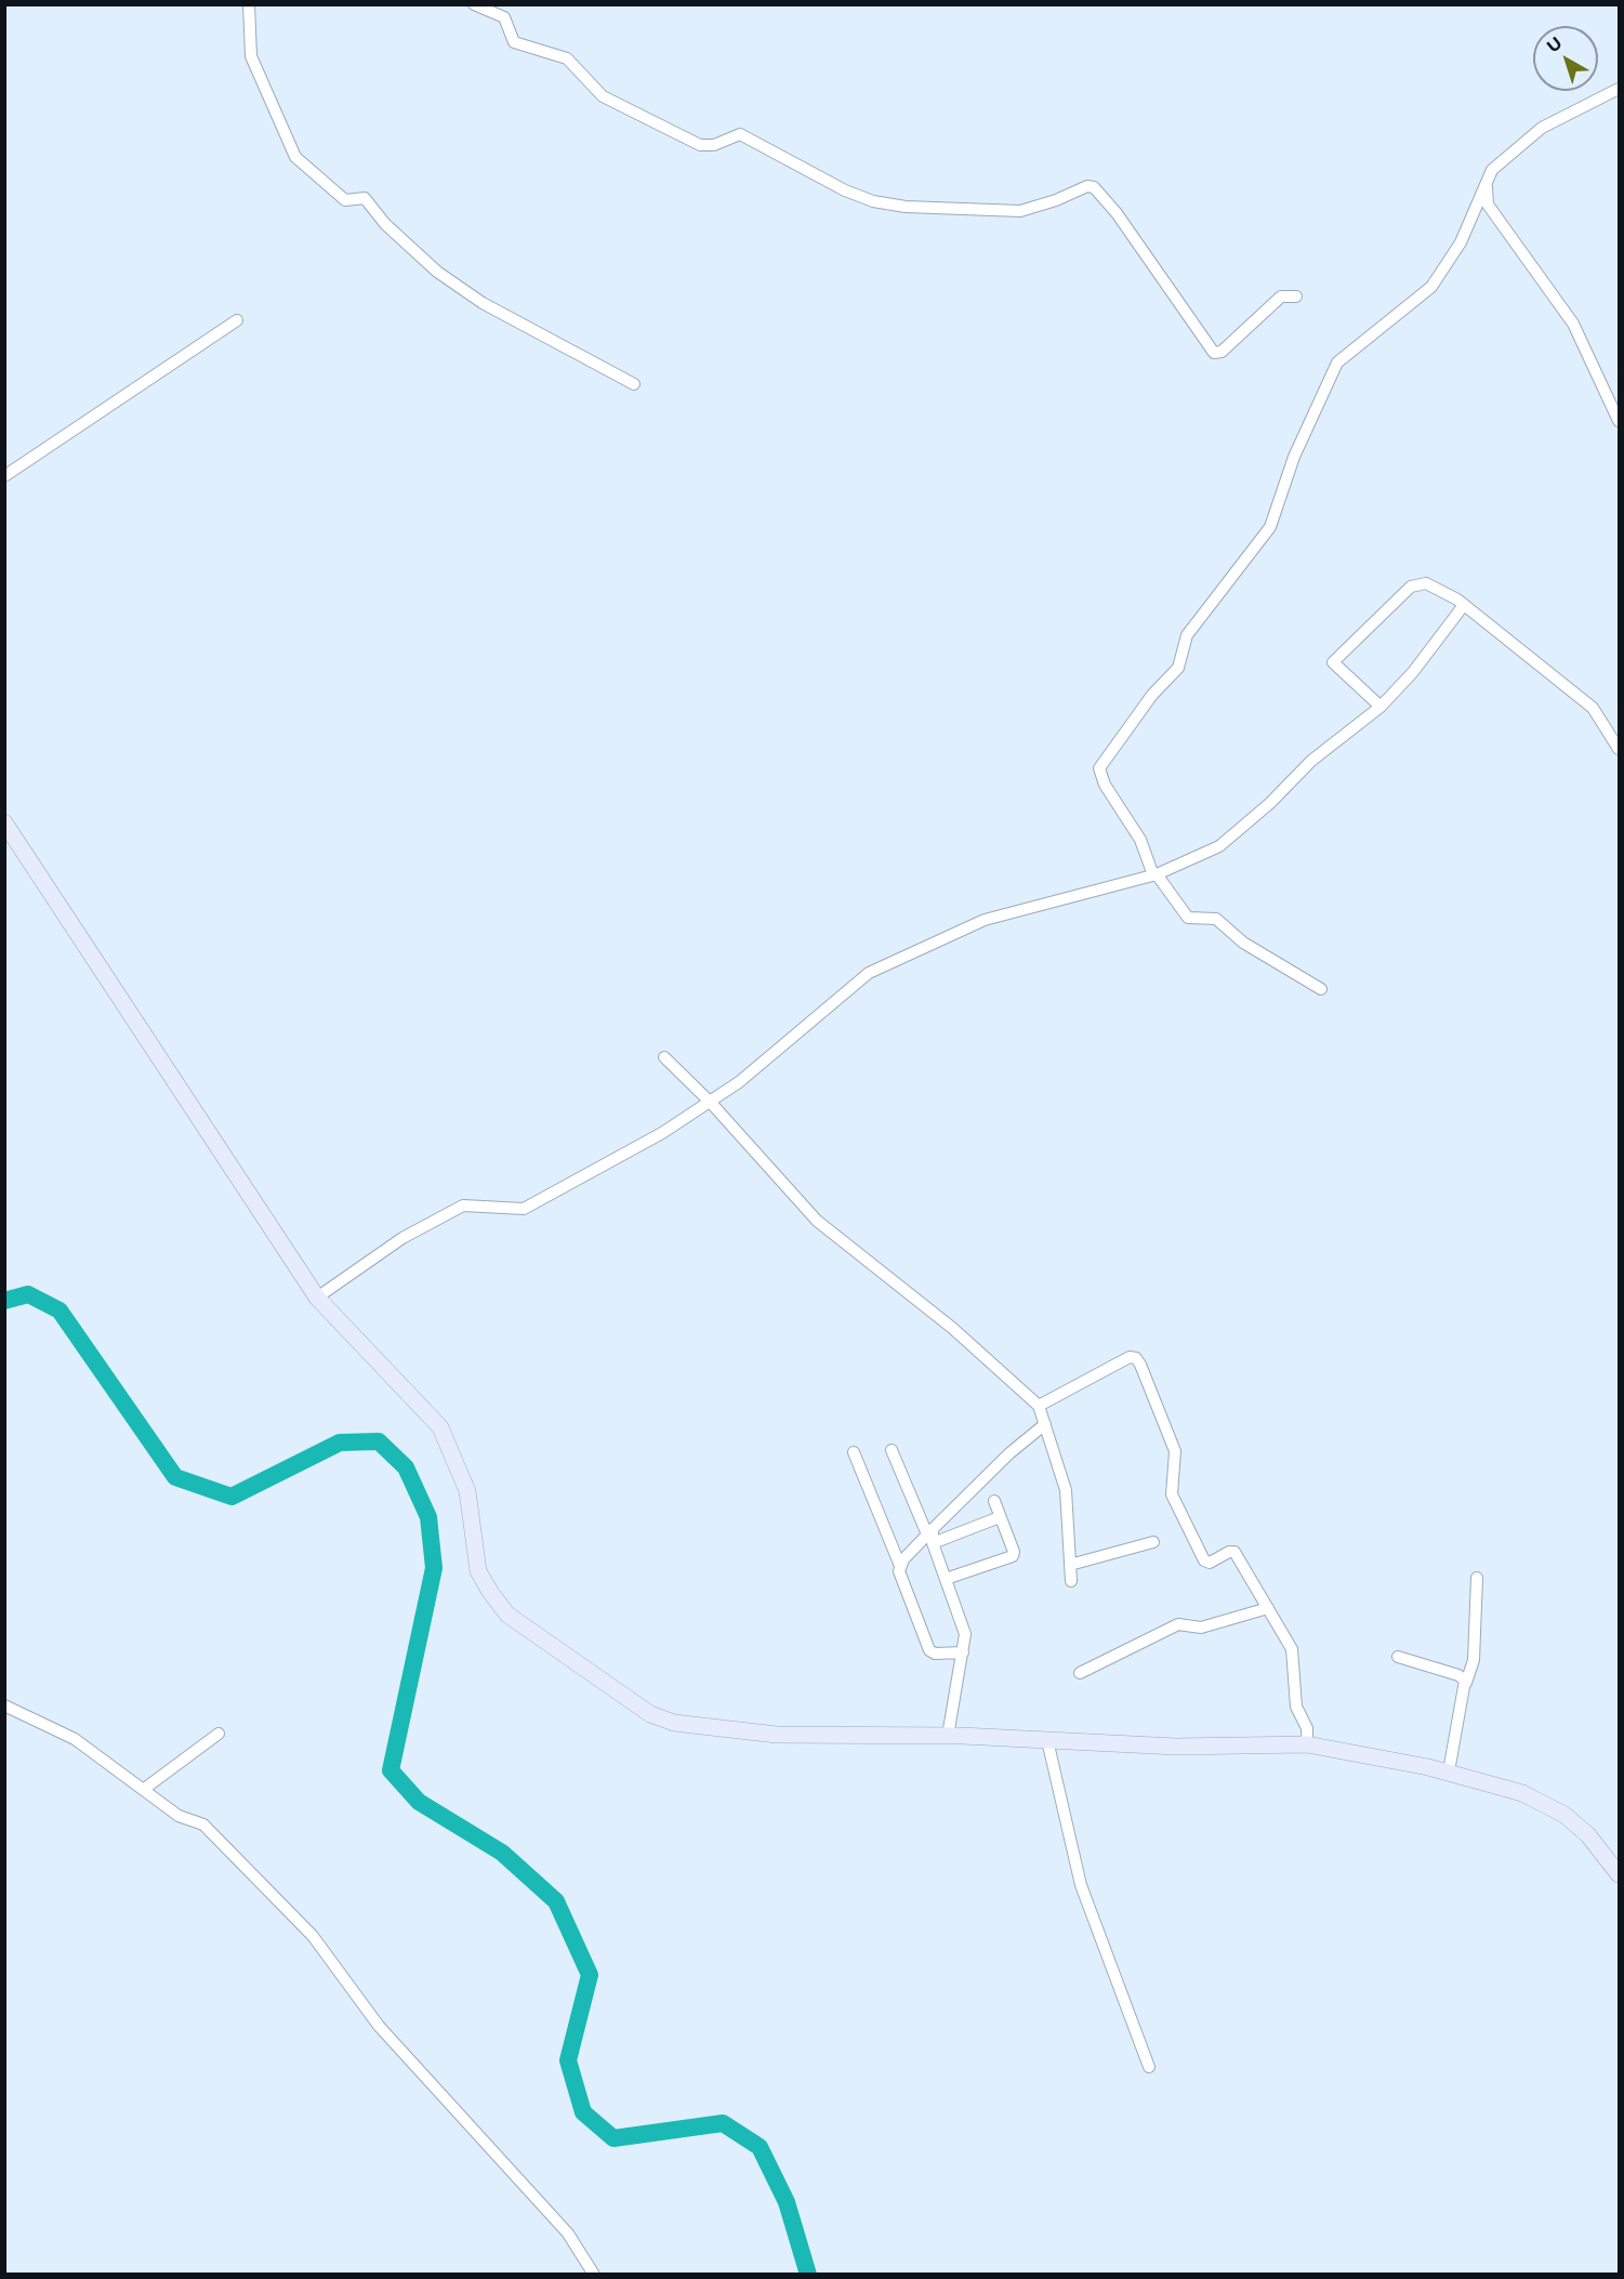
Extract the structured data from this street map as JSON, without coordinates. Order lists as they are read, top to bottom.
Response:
{
  "north": "top left"
}
